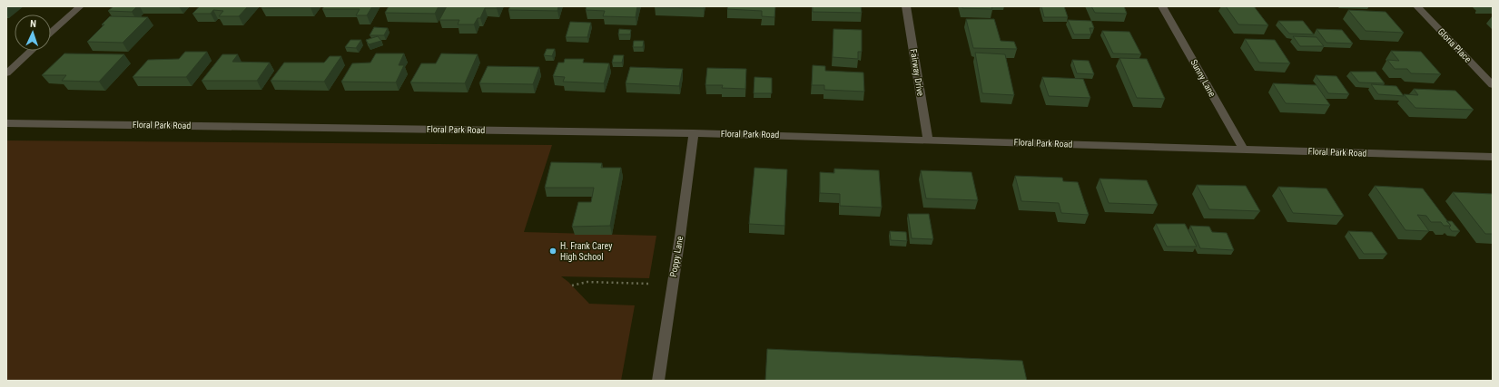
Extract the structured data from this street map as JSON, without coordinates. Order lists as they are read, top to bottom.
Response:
{
  "streets": {
    "street": [
      "Gloria Place",
      "Fairway Drive",
      "Sunny Lane",
      "Floral Park Road",
      "Poppy Lane"
    ]
  },
  "crossings": [
    ["Fairway Drive", "Floral Park Road"],
    ["Sunny Lane", "Floral Park Road"],
    ["Floral Park Road", "Poppy Lane"]
  ],
  "places": ["H. Frank Carey High School"],
  "north": "top"
}
